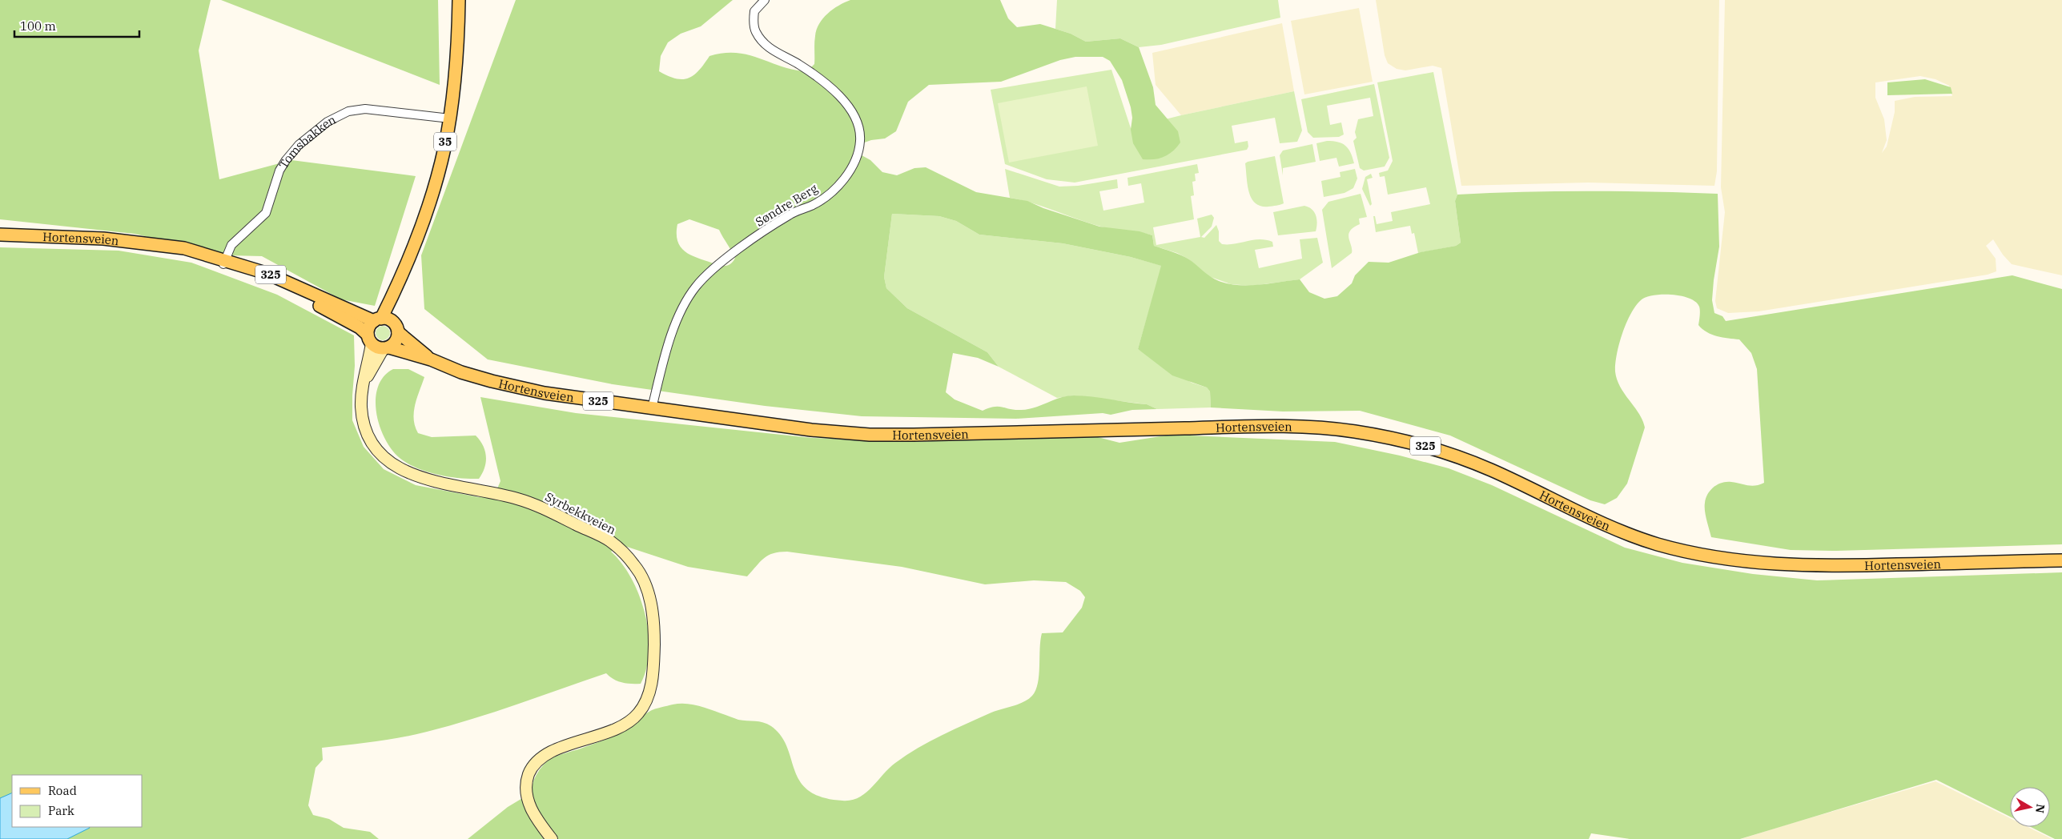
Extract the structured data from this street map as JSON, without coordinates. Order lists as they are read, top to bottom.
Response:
{
  "streets": {
    "main road": [
      "35",
      "Hortensveien",
      "325",
      "Syrbekkveien"
    ],
    "street": ["Tomsbakken", "Søndre Berg"]
  },
  "crossings": [
    ["35", "Tomsbakken"],
    ["35", "Hortensveien"],
    ["35", "325"],
    ["35", "Syrbekkveien"],
    ["Tomsbakken", "Hortensveien"],
    ["Søndre Berg", "Hortensveien"],
    ["Hortensveien", "325"],
    ["Hortensveien", "Syrbekkveien"],
    ["325", "Syrbekkveien"]
  ],
  "legend": ["Road", "Park"],
  "scale_bar": "100 m",
  "north": "right"
}
